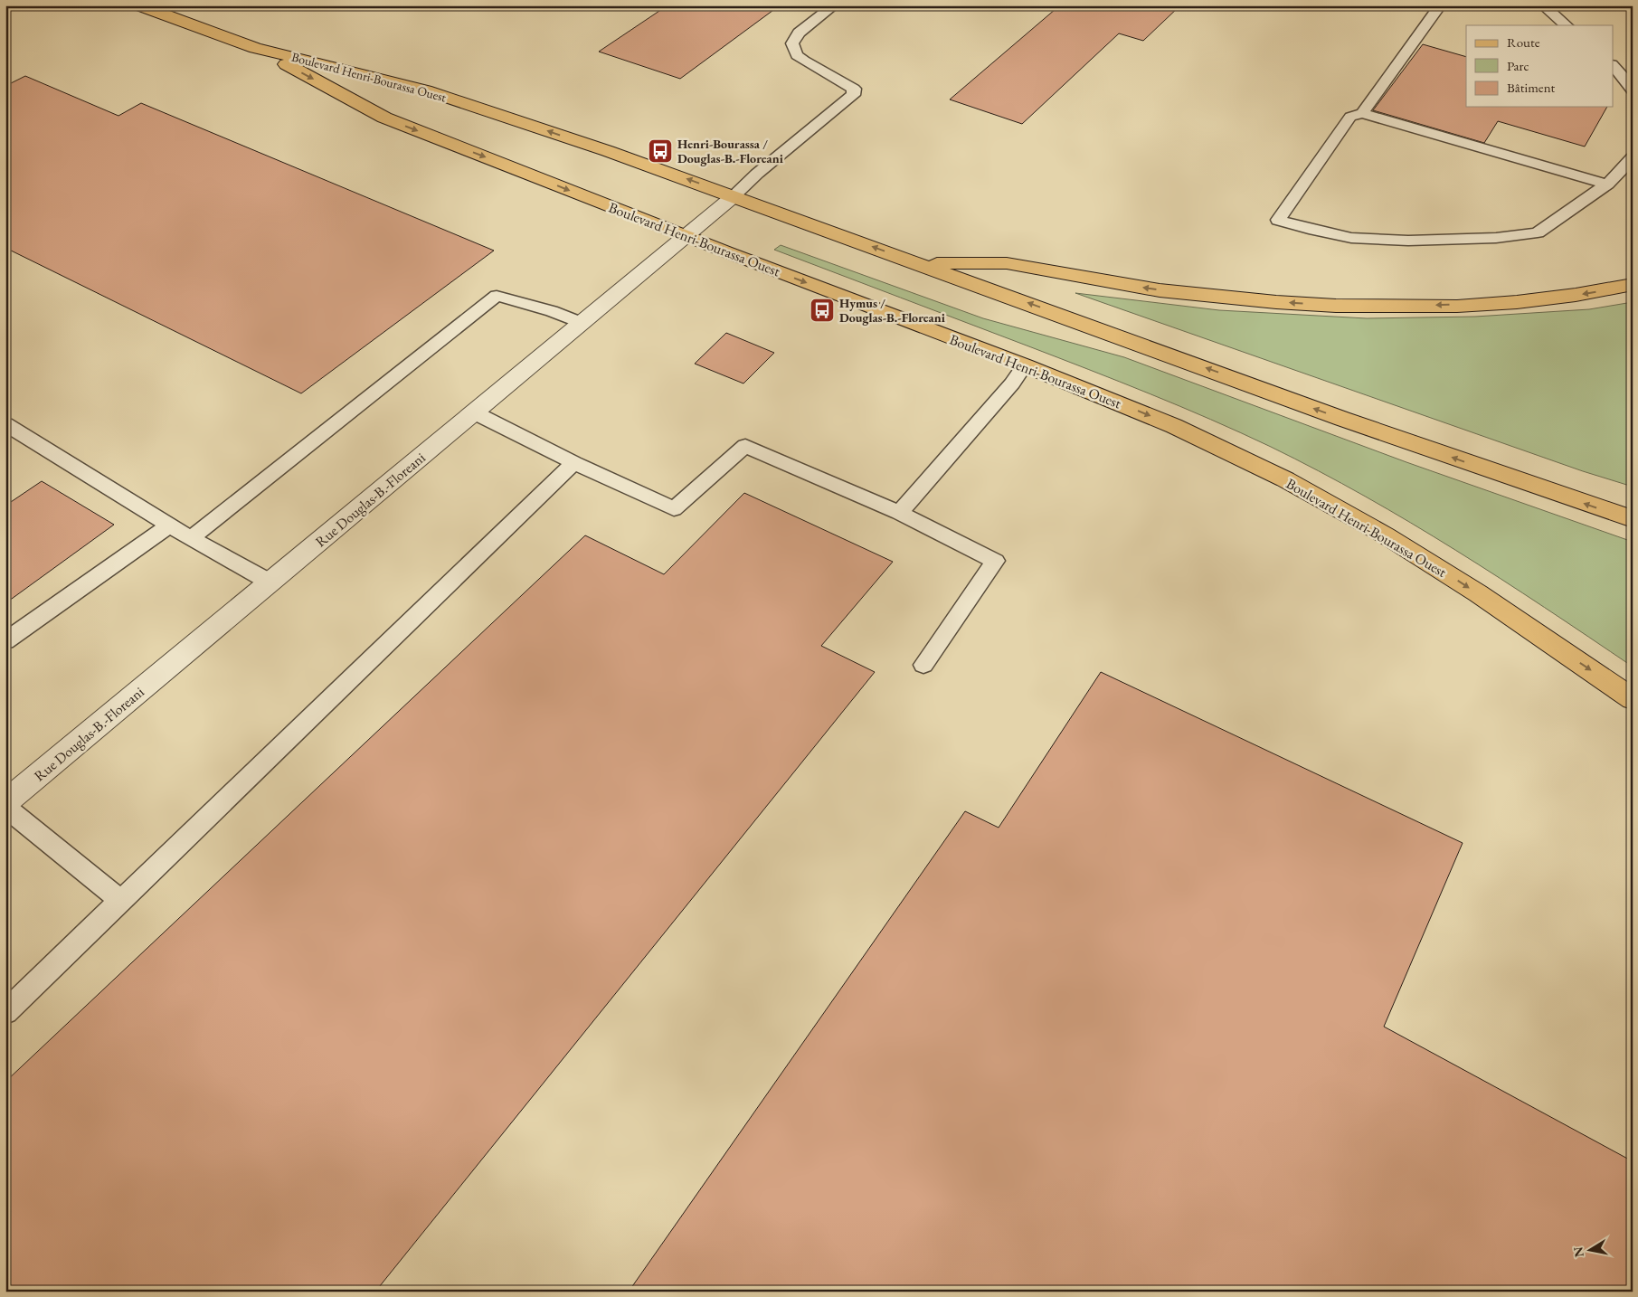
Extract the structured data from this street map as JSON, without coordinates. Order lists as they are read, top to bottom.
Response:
{
  "streets": {
    "main road": ["Boulevard Henri-Bourassa Ouest"],
    "street": ["Rue Douglas-B.-Floreani"]
  },
  "crossings": [
    ["Boulevard Henri-Bourassa Ouest", "Rue Douglas-B.-Floreani"]
  ],
  "places": {
    "bus stop": ["Henri-Bourassa / Douglas-B.-Floreani", "Hymus / Douglas-B.-Floreani"]
  },
  "legend": ["Route", "Parc", "Bâtiment"],
  "north": "left"
}
